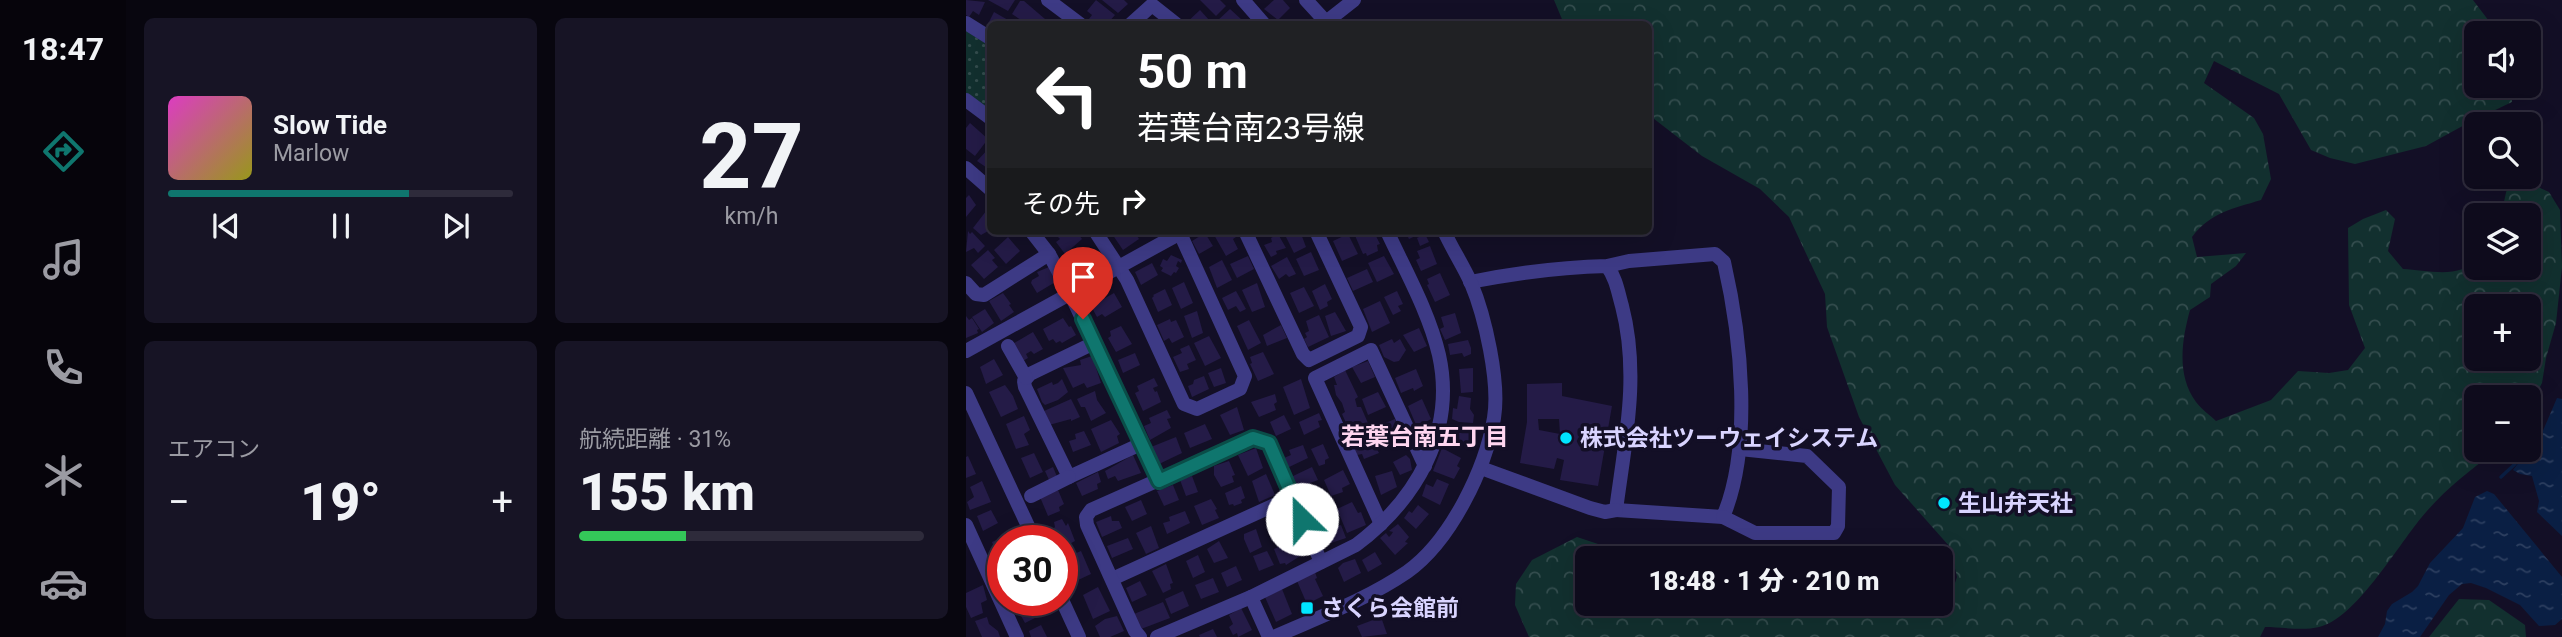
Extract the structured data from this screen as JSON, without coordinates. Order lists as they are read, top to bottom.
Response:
{
  "districts": ["若葉台南五丁目"],
  "places": {
    "other": ["株式会社ツーウェイシステム", "生山弁天社"],
    "transit": ["さくら会館前"]
  },
  "page": {
    "tabs": "18:47",
    "tile": [
      ["27", "km/h"],
      "エアコン",
      ["航続距離 · 31%", "155 km"]
    ],
    "map_buttons": ["+", "−"],
    "turn": ["50 m", "若葉台南23号線"],
    "song": ["Slow Tide", "Marlow"],
    "then": "その先",
    "heat": ["−", "19°", "+"],
    "limit": "30",
    "trip": "18:48 · 1 分 · 210 m"
  }
}
